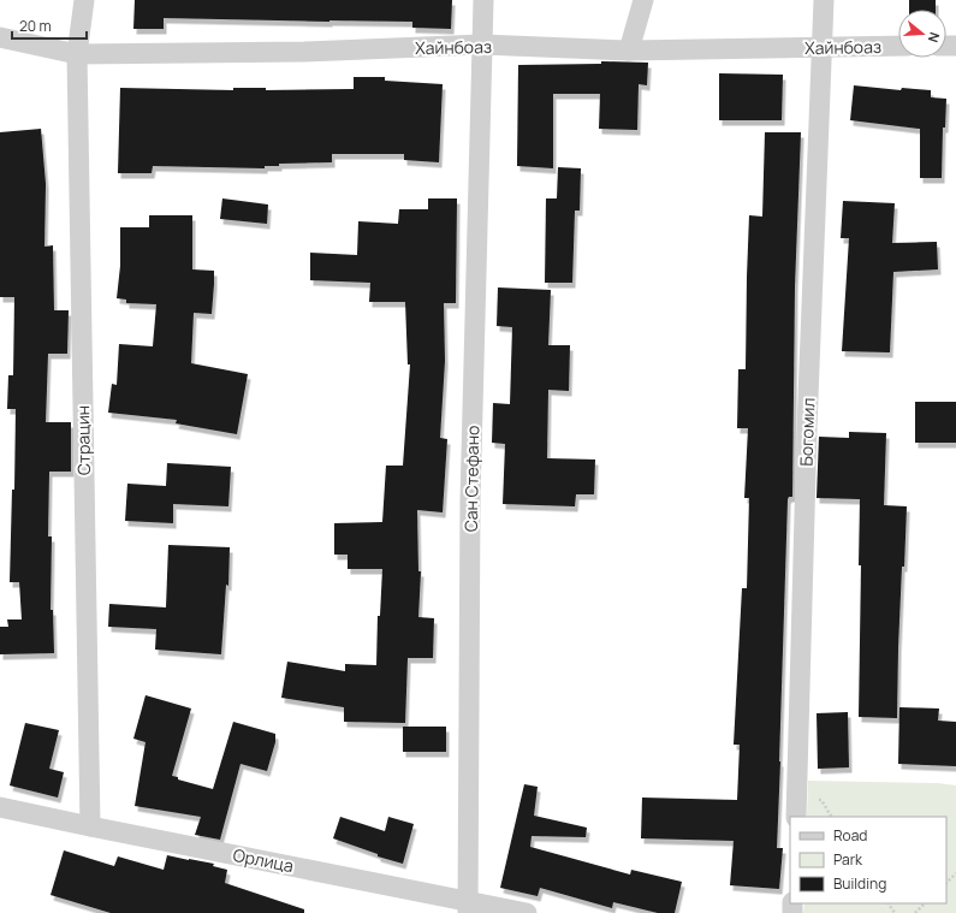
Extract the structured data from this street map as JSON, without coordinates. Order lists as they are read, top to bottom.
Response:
{
  "streets": {
    "street": [
      "Хайнбоаз",
      "Богомил",
      "Страцин",
      "Сан Стефано",
      "Орлица"
    ]
  },
  "crossings": [
    ["Хайнбоаз", "Богомил"],
    ["Хайнбоаз", "Страцин"],
    ["Хайнбоаз", "Сан Стефано"],
    ["Страцин", "Орлица"],
    ["Сан Стефано", "Орлица"]
  ],
  "legend": ["Road", "Park", "Building"],
  "scale_bar": "20 m",
  "north": "right"
}
